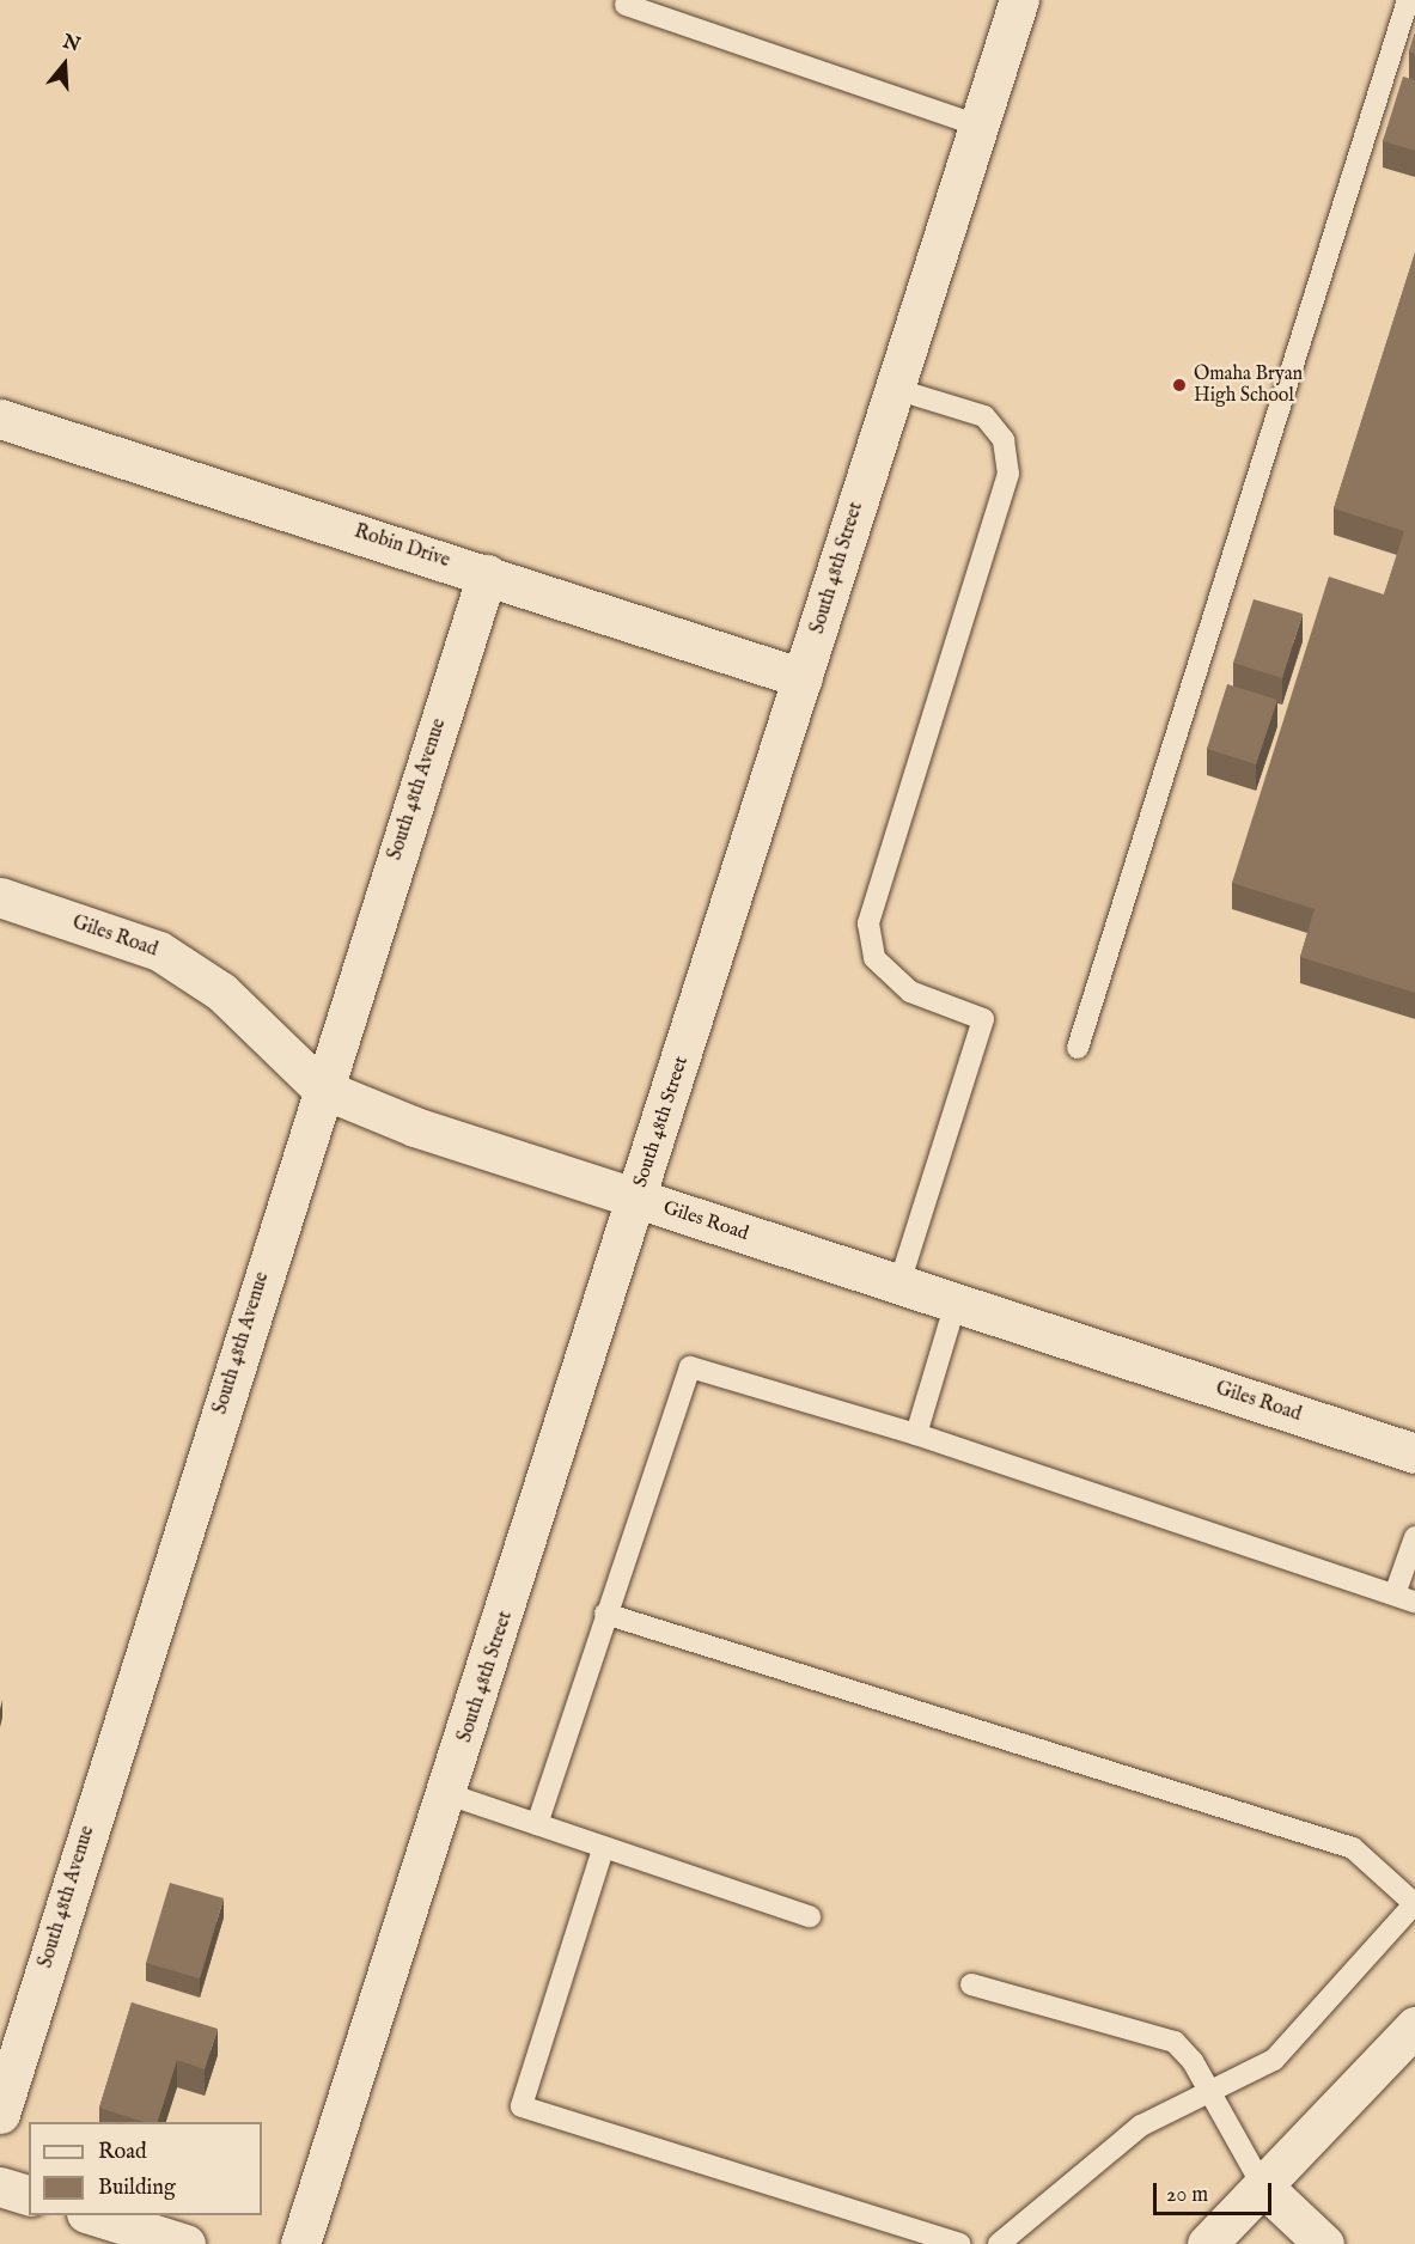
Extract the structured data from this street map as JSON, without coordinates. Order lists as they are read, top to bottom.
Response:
{
  "streets": {
    "street": [
      "Robin Drive",
      "South 48th Street",
      "South 48th Avenue",
      "Giles Road"
    ]
  },
  "crossings": [
    ["Robin Drive", "South 48th Street"],
    ["Robin Drive", "South 48th Avenue"],
    ["South 48th Street", "Giles Road"],
    ["South 48th Avenue", "Giles Road"]
  ],
  "places": ["Omaha Bryan High School"],
  "legend": ["Road", "Building"],
  "scale_bar": "20 m",
  "north": "top"
}
